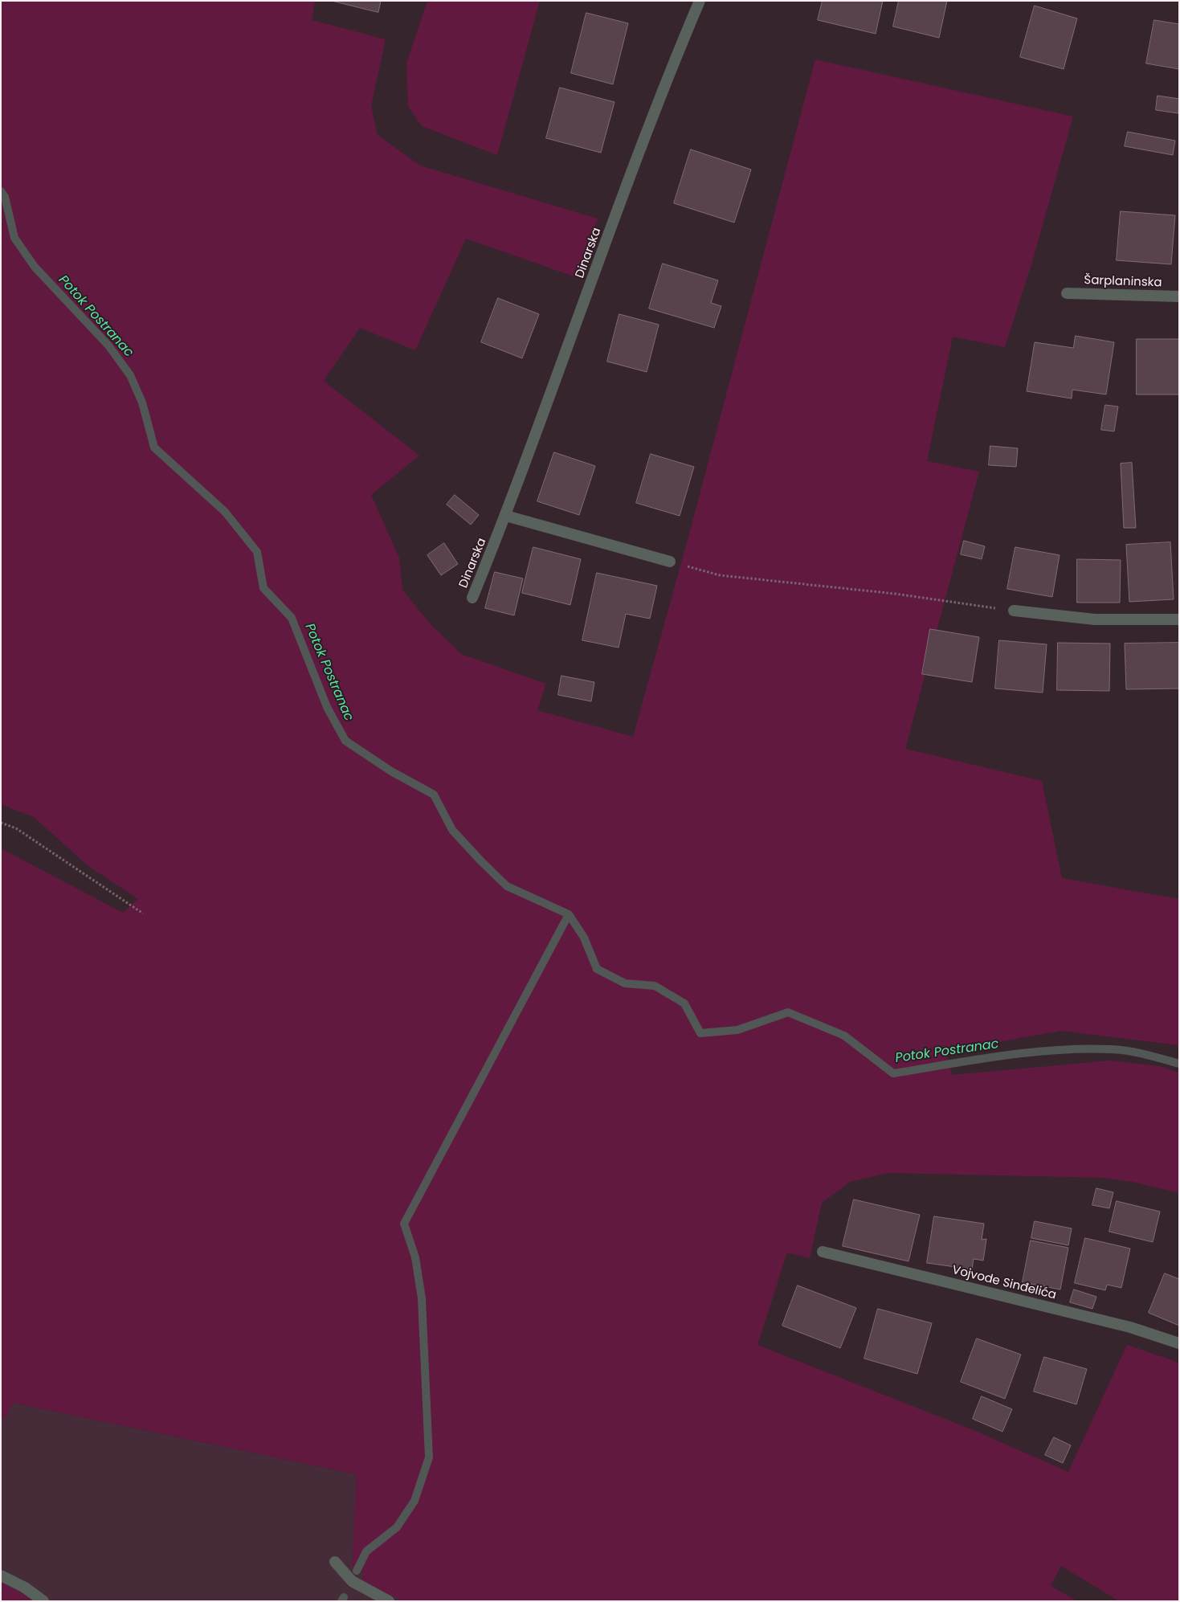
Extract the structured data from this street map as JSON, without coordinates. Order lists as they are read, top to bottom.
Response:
{
  "streets": {
    "street": ["Dinarska", "Šarplaninska", "Vojvode Sinđelića"]
  },
  "water": ["Potok Postranac"]
}
